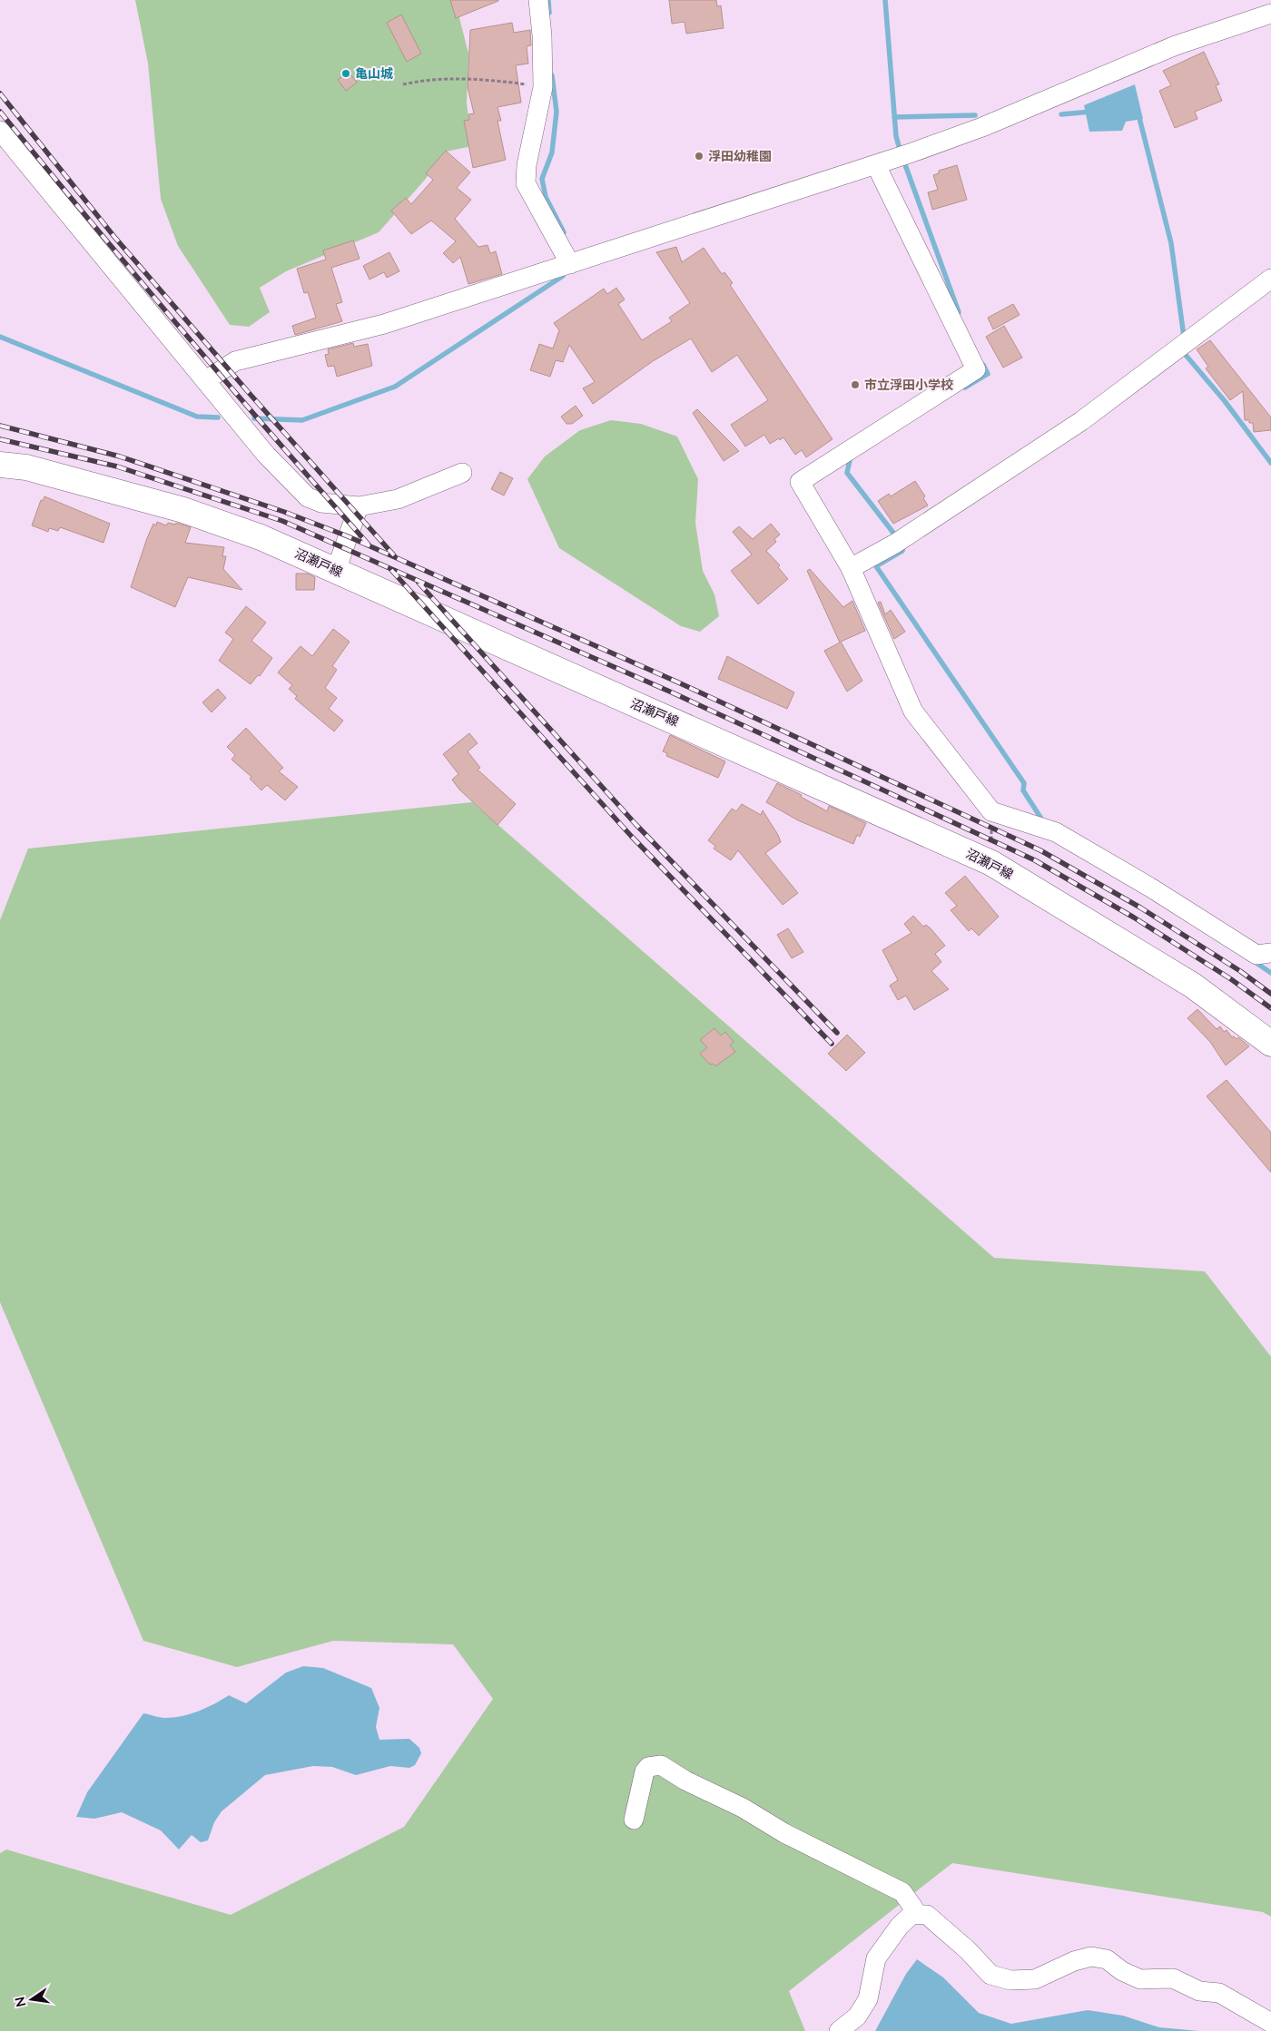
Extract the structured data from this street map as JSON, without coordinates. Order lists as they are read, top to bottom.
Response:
{
  "streets": {
    "main road": ["沼瀬戸線"]
  },
  "places": ["亀山城", "浮田幼稚園", "市立浮田小学校"],
  "north": "left"
}
